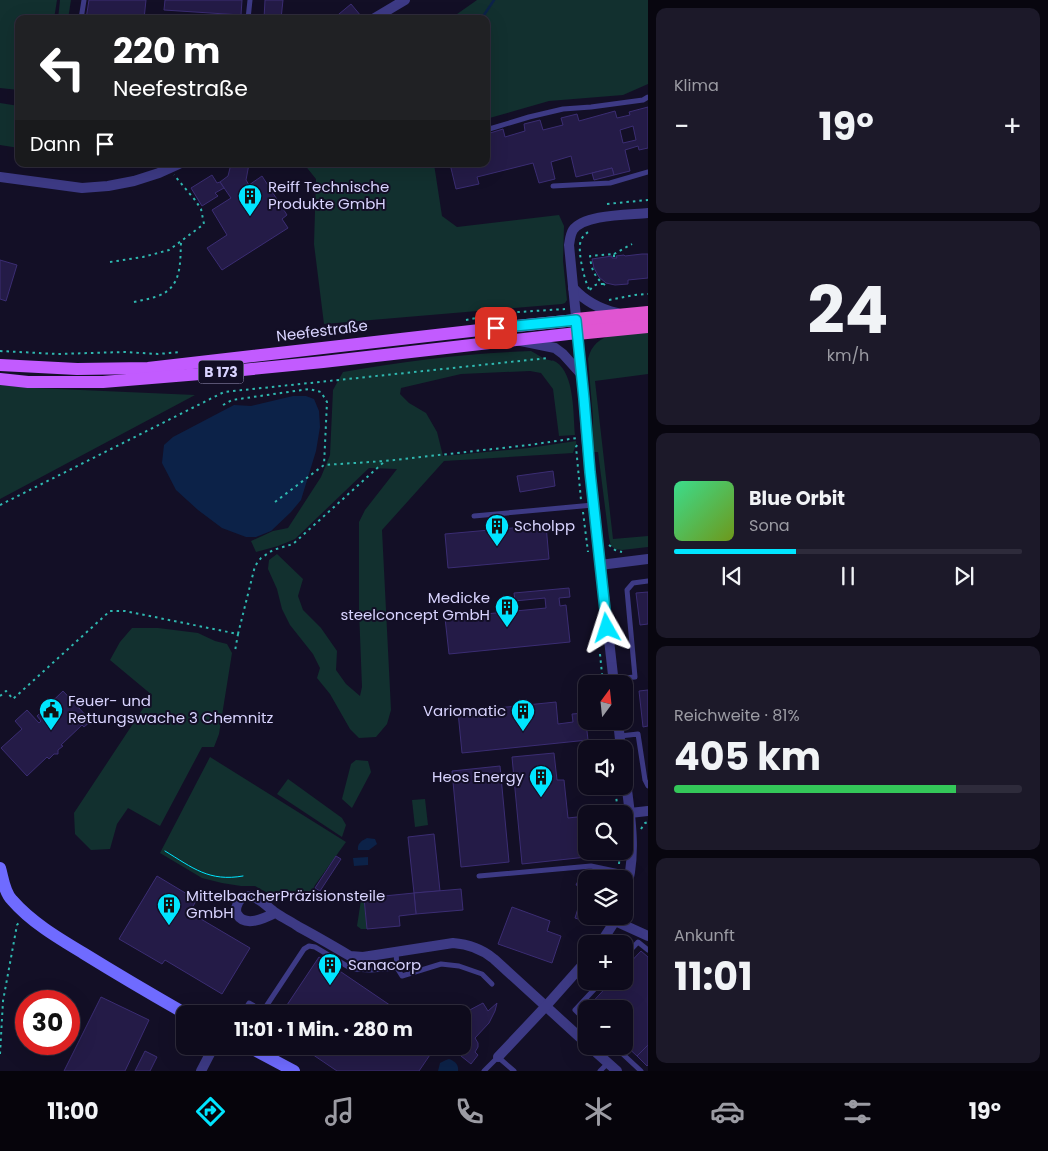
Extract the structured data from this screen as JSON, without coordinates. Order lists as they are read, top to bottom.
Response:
{
  "streets": {
    "highway": ["Neefestraße", "B 173"]
  },
  "places": {
    "building": [
      "Reiff Technische Produkte GmbH",
      "Scholpp",
      "Medicke steelconcept GmbH",
      "Variomatic",
      "Heos Energy",
      "MittelbacherPräzisionsteile GmbH",
      "Sanacorp"
    ],
    "public building": ["Feuer- und Rettungswache 3 Chemnitz"]
  },
  "north": "top",
  "page": {
    "tile": [
      "Klima",
      ["24", "km/h"],
      ["Reichweite · 81%", "405 km"],
      ["Ankunft", "11:01"]
    ],
    "turn": ["220 m", "Neefestraße"],
    "heat": ["−", "19°", "+"],
    "then": "Dann",
    "song": ["Blue Orbit", "Sona"],
    "map_buttons": ["+", "−"],
    "limit": "30",
    "trip": "11:01 · 1 Min. · 280 m",
    "tabs": ["11:00", "19°"]
  }
}
